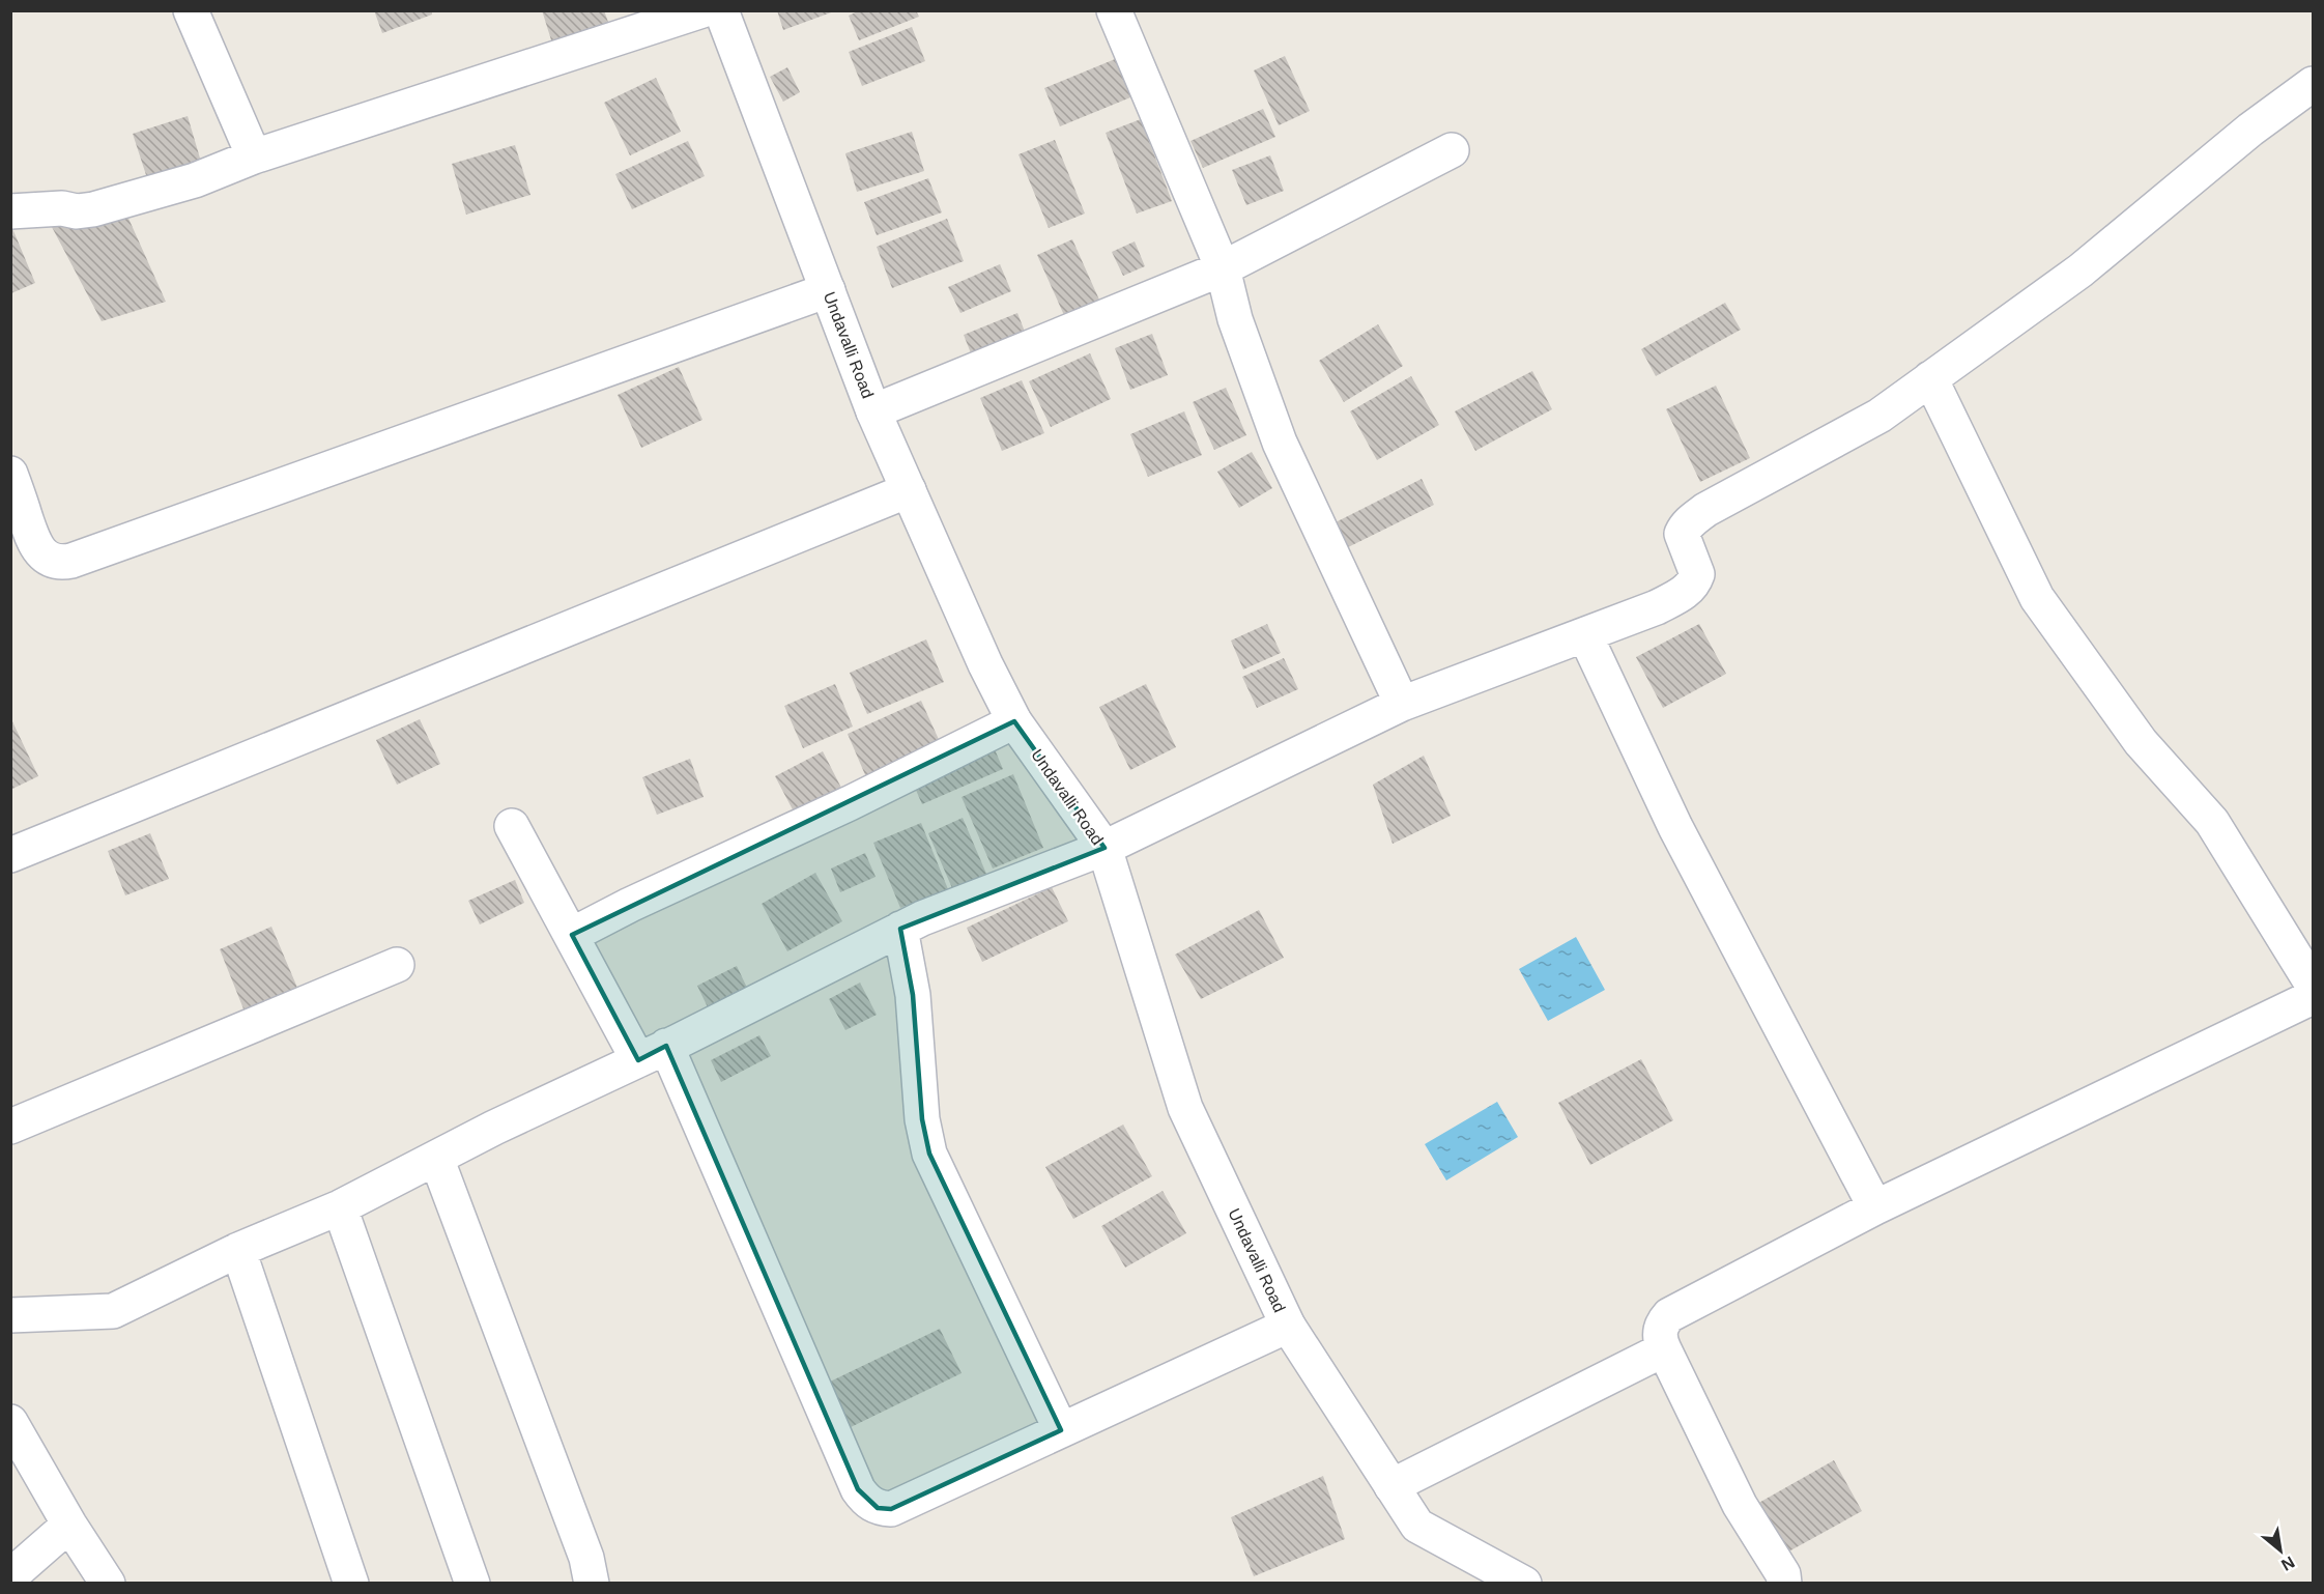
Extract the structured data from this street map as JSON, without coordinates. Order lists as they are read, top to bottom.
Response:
{
  "streets": {
    "street": ["Undavalli Road"]
  },
  "north": "bottom right"
}
